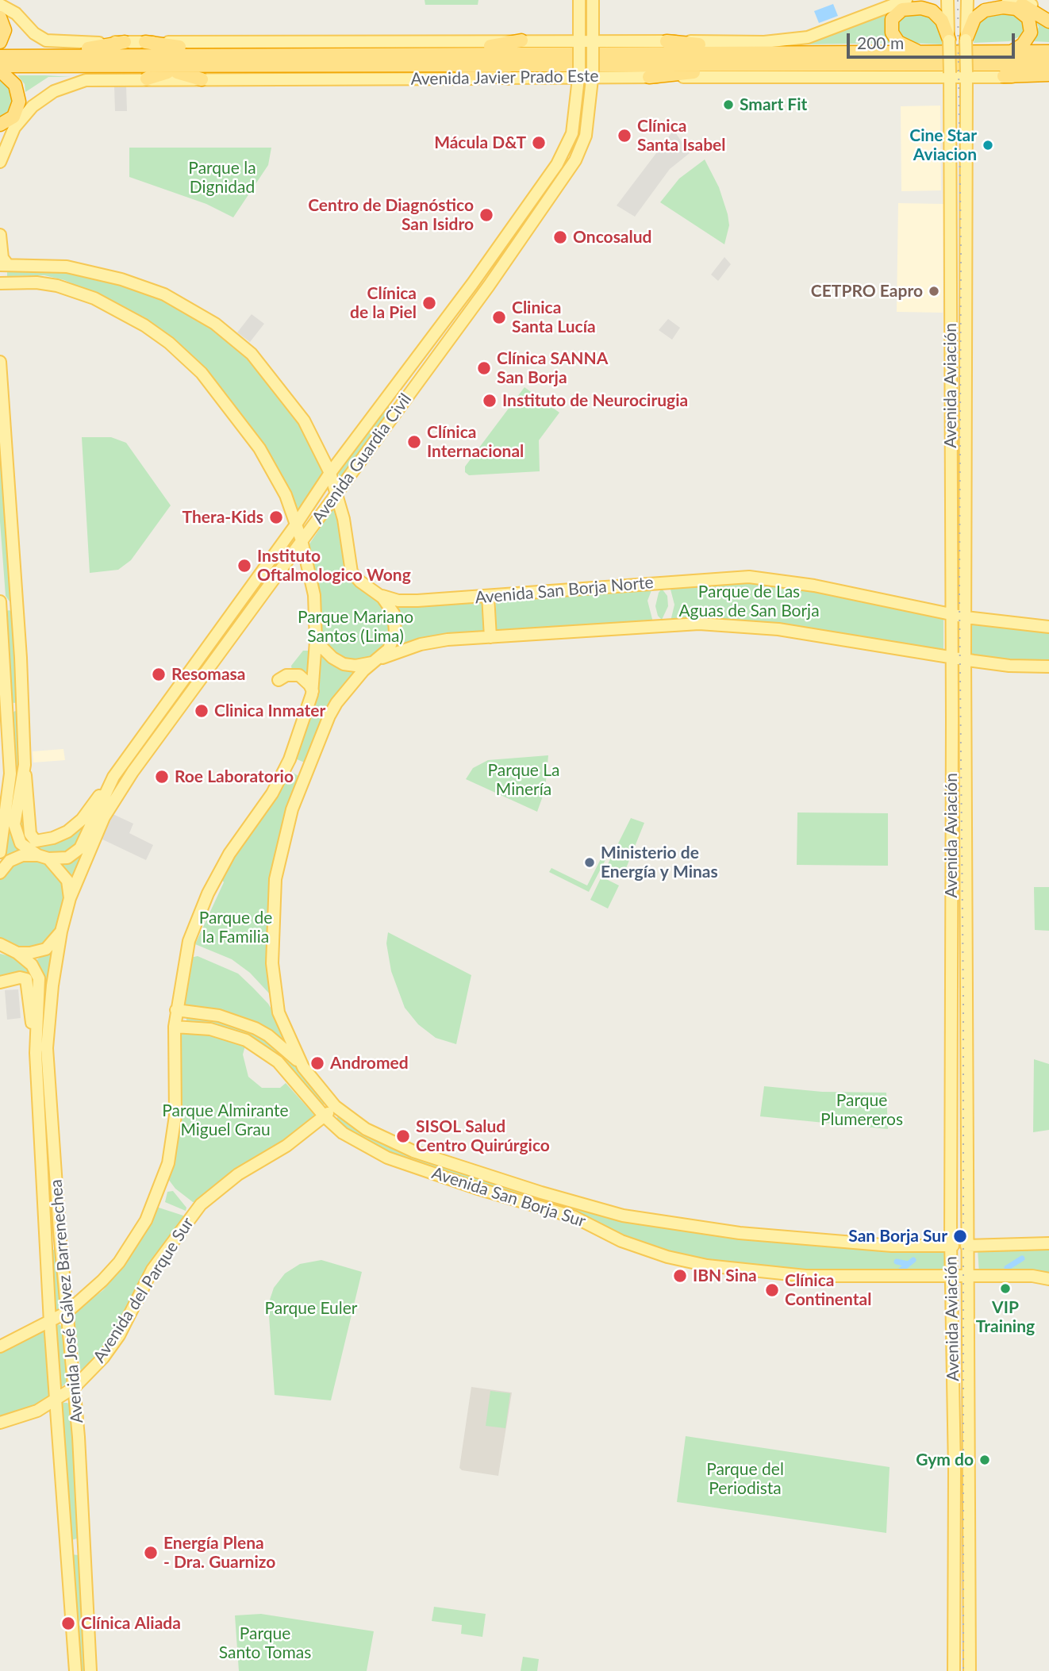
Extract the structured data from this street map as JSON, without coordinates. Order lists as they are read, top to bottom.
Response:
{
  "streets": {
    "highway": ["Avenida Javier Prado Este"],
    "main road": [
      "Avenida Aviación",
      "Avenida Guardia Civil",
      "Avenida San Borja Norte",
      "Avenida San Borja Sur",
      "Avenida del Parque Sur",
      "Avenida José Gálvez Barrenechea"
    ]
  },
  "crossings": [
    ["Avenida Javier Prado Este", "Avenida Aviación"],
    ["Avenida Javier Prado Este", "Avenida Guardia Civil"],
    ["Avenida Aviación", "Avenida San Borja Norte"],
    ["Avenida Aviación", "Avenida San Borja Sur"],
    ["Avenida Guardia Civil", "Avenida José Gálvez Barrenechea"],
    ["Avenida San Borja Sur", "Avenida del Parque Sur"],
    ["Avenida del Parque Sur", "Avenida José Gálvez Barrenechea"]
  ],
  "parks": [
    "Parque la Dignidad",
    "Parque de Las Aguas de San Borja",
    "Parque Mariano Santos (Lima)",
    "Parque La Minería",
    "Parque de la Familia",
    "Parque Plumereros",
    "Parque Almirante Miguel Grau",
    "Parque Euler",
    "Parque del Periodista",
    "Parque Santo Tomas"
  ],
  "places": [
    "Smart Fit",
    "Clínica Santa Isabel",
    "Mácula D&T",
    "Cine Star Aviacion",
    "Centro de Diagnóstico San Isidro",
    "Oncosalud",
    "CETPRO Eapro",
    "Clínica de la Piel",
    "Clinica Santa Lucía",
    "Clínica SANNA San Borja",
    "Instituto de Neurocirugia",
    "Clínica Internacional",
    "Thera-Kids",
    "Instituto Oftalmologico Wong",
    "Resomasa",
    "Clinica Inmater",
    "Roe Laboratorio",
    "Ministerio de Energía y Minas",
    "Andromed",
    "SISOL Salud Centro Quirúrgico",
    "San Borja Sur",
    "IBN Sina",
    "VIP Training",
    "Clínica Continental",
    "Gym do",
    "Energía Plena - Dra. Guarnizo",
    "Clínica Aliada"
  ],
  "scale_bar": "200 m"
}
